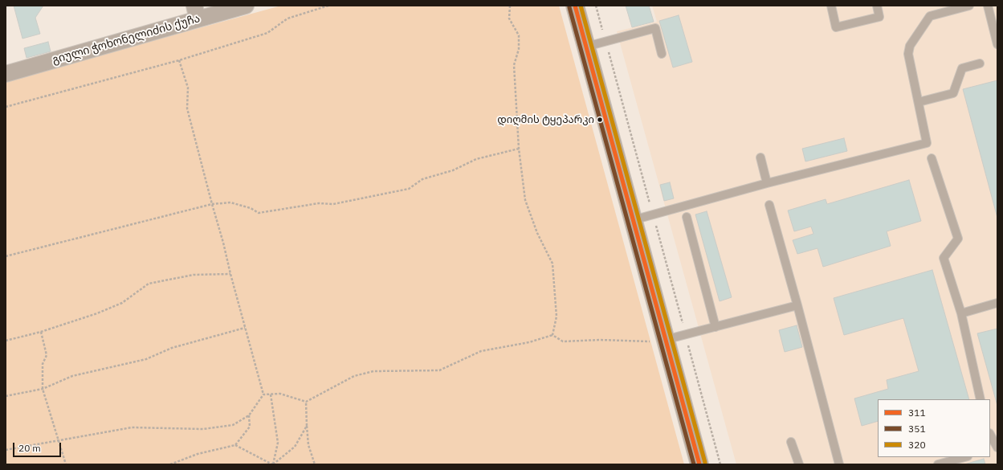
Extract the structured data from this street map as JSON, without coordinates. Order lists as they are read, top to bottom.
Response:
{
  "streets": {
    "street": ["გიული ჭოხონელიძის ქუჩა"]
  },
  "places": ["დიღმის ტყეპარკი"],
  "lines": ["transit line 311", "transit line 320", "transit line 351"],
  "legend": ["311", "351", "320"],
  "scale_bar": "20 m"
}
